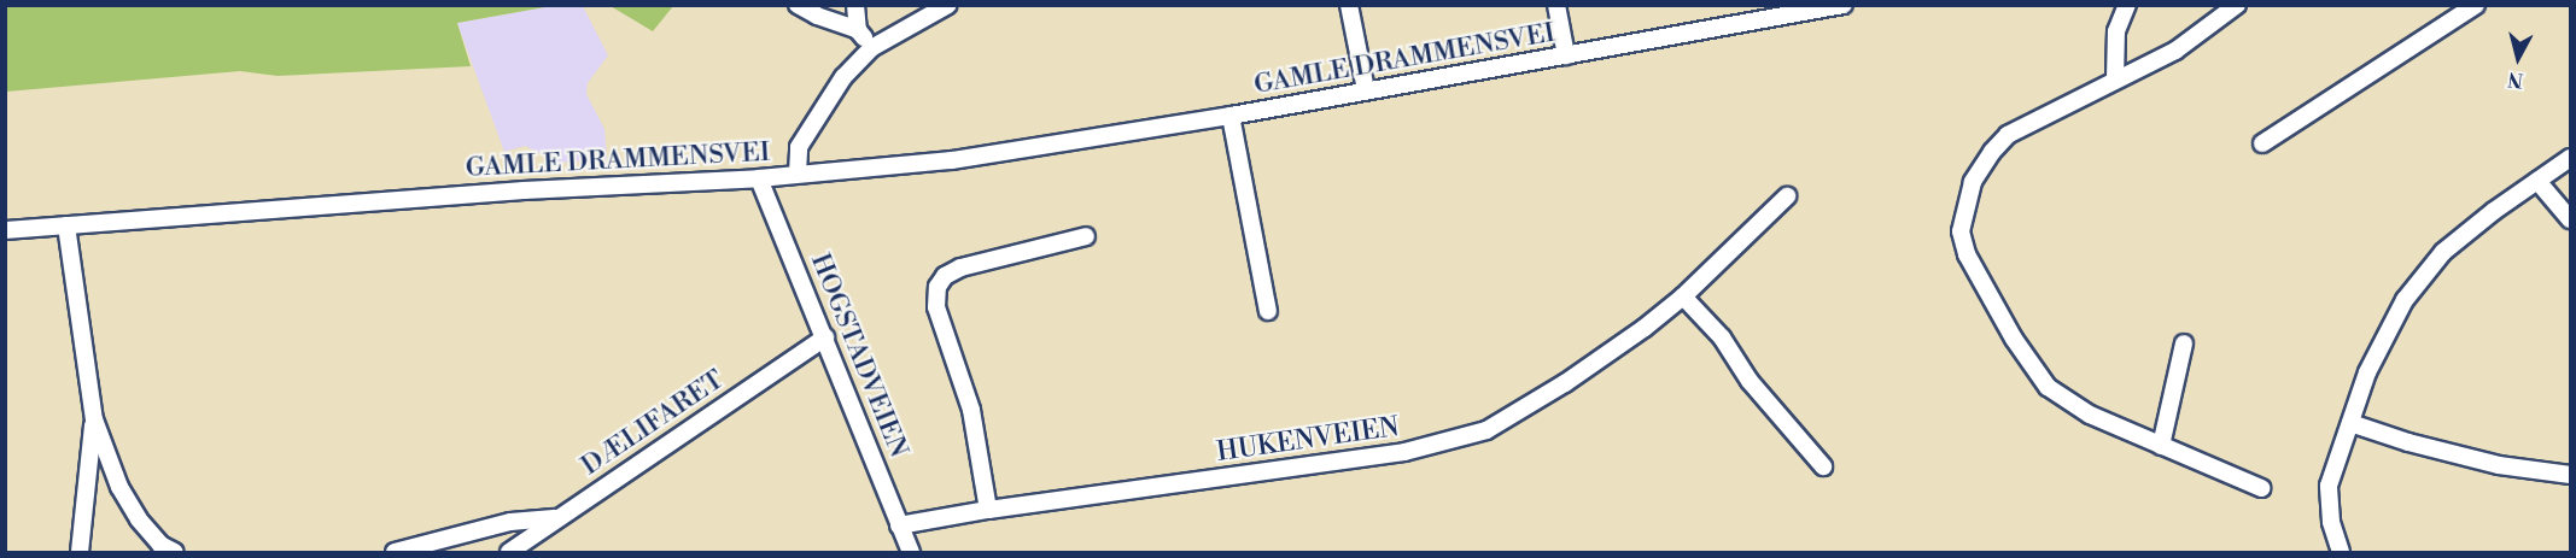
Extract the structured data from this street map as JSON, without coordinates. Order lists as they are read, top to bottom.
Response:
{
  "streets": {
    "street": [
      "GAMLE DRAMMENSVEI",
      "HOGSTADVEIEN",
      "DÆLIFARET",
      "HUKENVEIEN"
    ]
  },
  "crossings": [
    ["GAMLE DRAMMENSVEI", "HOGSTADVEIEN"],
    ["HOGSTADVEIEN", "DÆLIFARET"],
    ["HOGSTADVEIEN", "HUKENVEIEN"]
  ],
  "north": "bottom"
}
